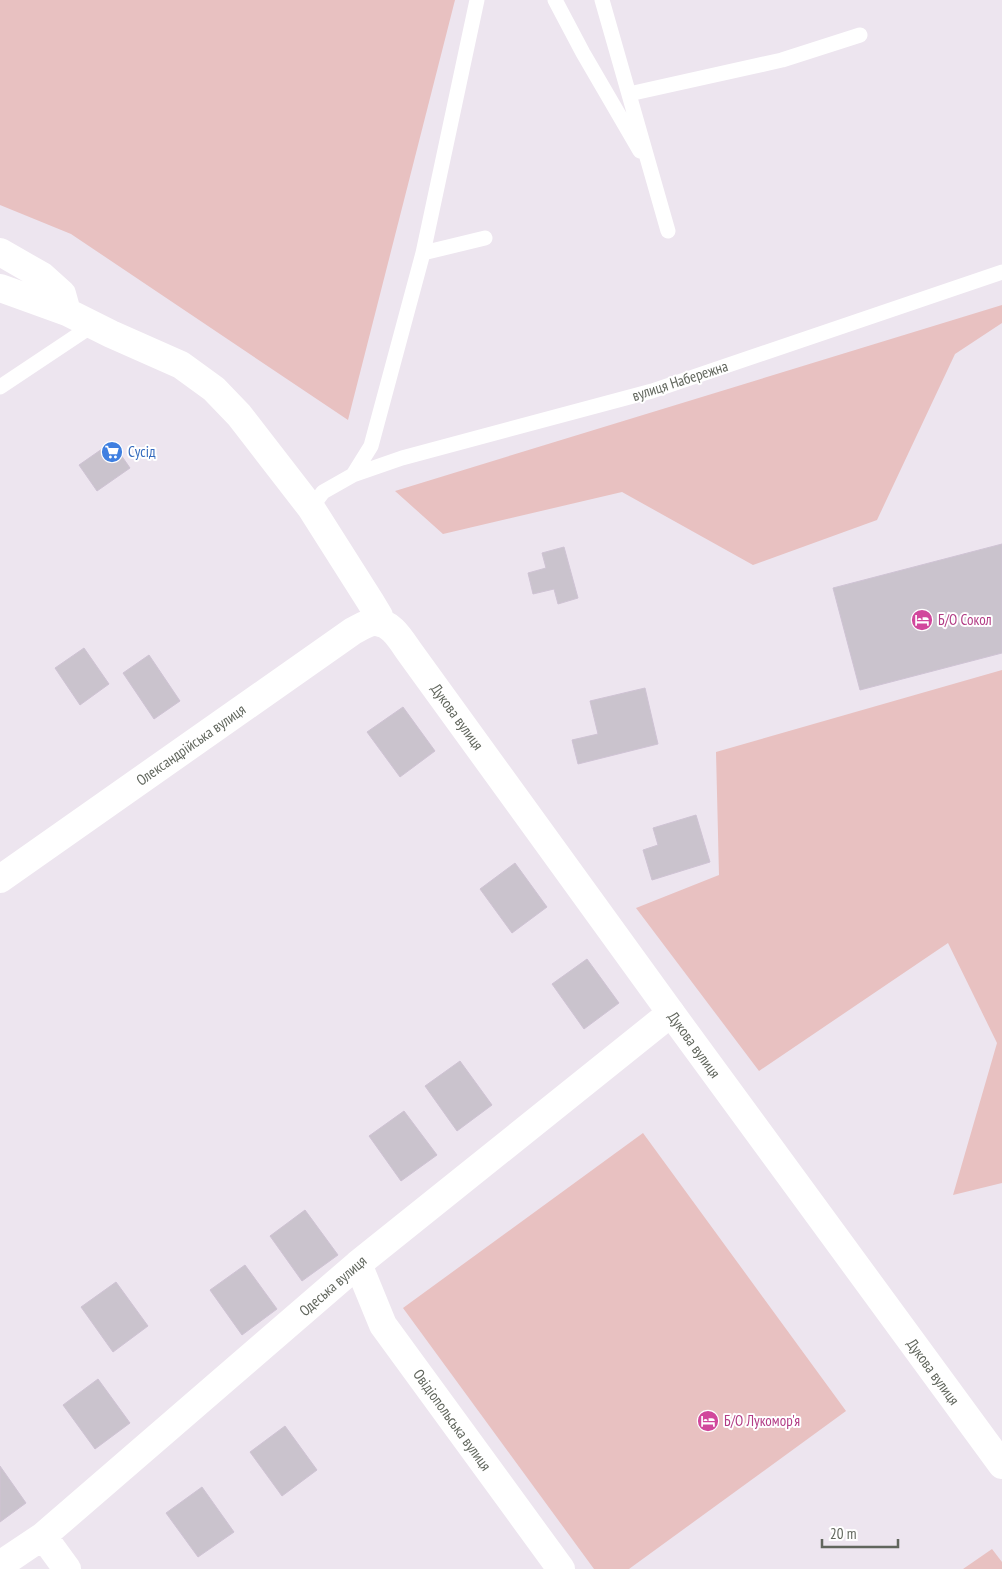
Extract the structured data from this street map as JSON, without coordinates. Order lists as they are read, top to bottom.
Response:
{
  "streets": {
    "street": [
      "Дукова вулиця",
      "Олександрійська вулиця",
      "Одеська вулиця",
      "Овідіопольська вулиця"
    ],
    "lane": ["вулиця Набережна"]
  },
  "crossings": [
    ["вулиця Набережна", "Дукова вулиця"],
    ["Дукова вулиця", "Олександрійська вулиця"],
    ["Дукова вулиця", "Одеська вулиця"],
    ["Одеська вулиця", "Овідіопольська вулиця"]
  ],
  "places": {
    "supermarket": ["Сусід"],
    "hotel": ["Б/О Сокол", "Б/О Лукомор'я"]
  },
  "scale_bar": "20 m"
}
